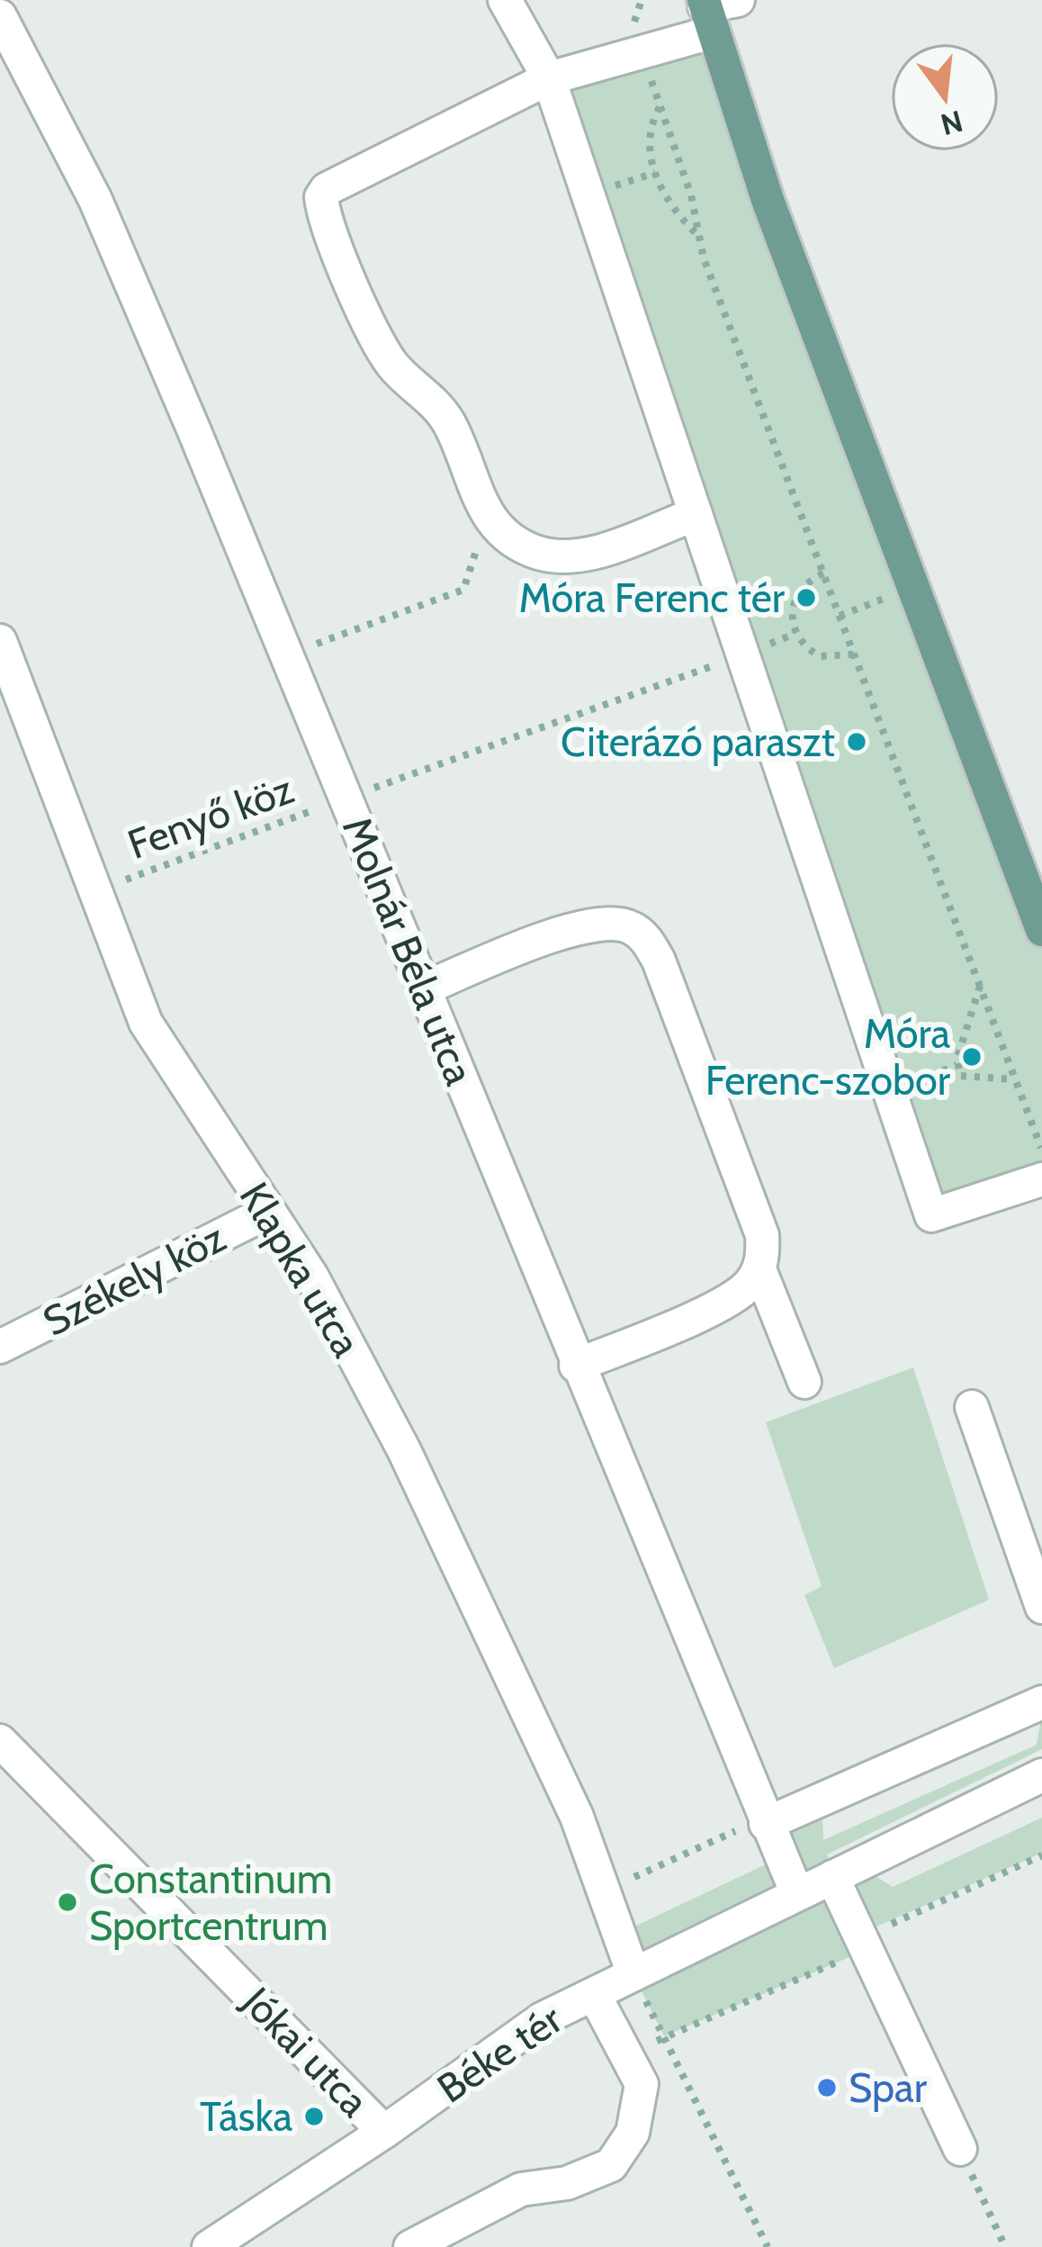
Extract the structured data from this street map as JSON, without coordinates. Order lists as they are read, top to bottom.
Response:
{
  "streets": {
    "street": [
      "Molnár Béla utca",
      "Klapka utca",
      "Székely köz",
      "Jókai utca",
      "Béke tér"
    ],
    "path": ["Fenyő köz"]
  },
  "crossings": [
    ["Fenyő köz", "Molnár Béla utca"],
    ["Fenyő köz", "Klapka utca"],
    ["Molnár Béla utca", "Béke tér"],
    ["Klapka utca", "Székely köz"],
    ["Jókai utca", "Béke tér"]
  ],
  "places": [
    "Móra Ferenc tér",
    "Citerázó paraszt",
    "Móra Ferenc-szobor",
    "Constantinum Sportcentrum",
    "Spar",
    "Táska"
  ],
  "north": "bottom"
}
